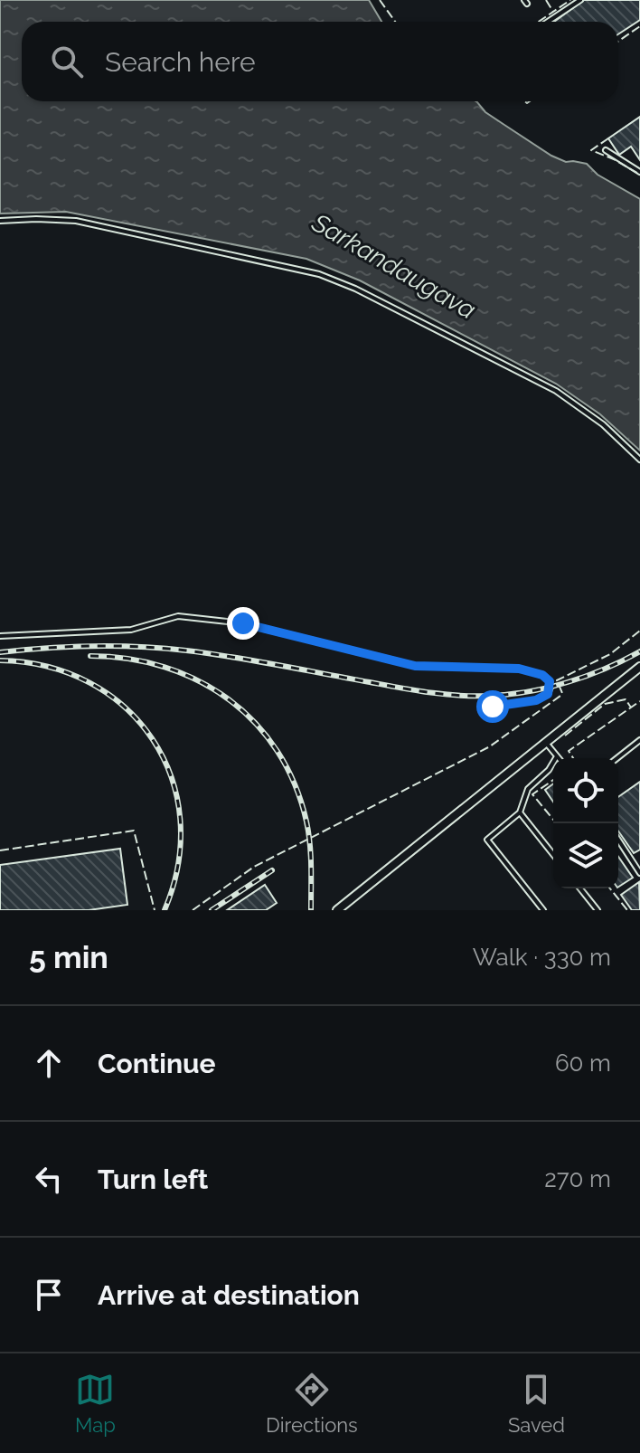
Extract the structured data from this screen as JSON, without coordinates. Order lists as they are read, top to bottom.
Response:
{
  "water": ["Sarkandaugava"],
  "page": {
    "search": "Search here",
    "heading": ["5 min", "Walk · 330 m"],
    "list": [
      ["Continue", "60 m"],
      ["Turn left", "270 m"],
      "Arrive at destination"
    ],
    "nav": ["Map", "Directions", "Saved"]
  }
}
